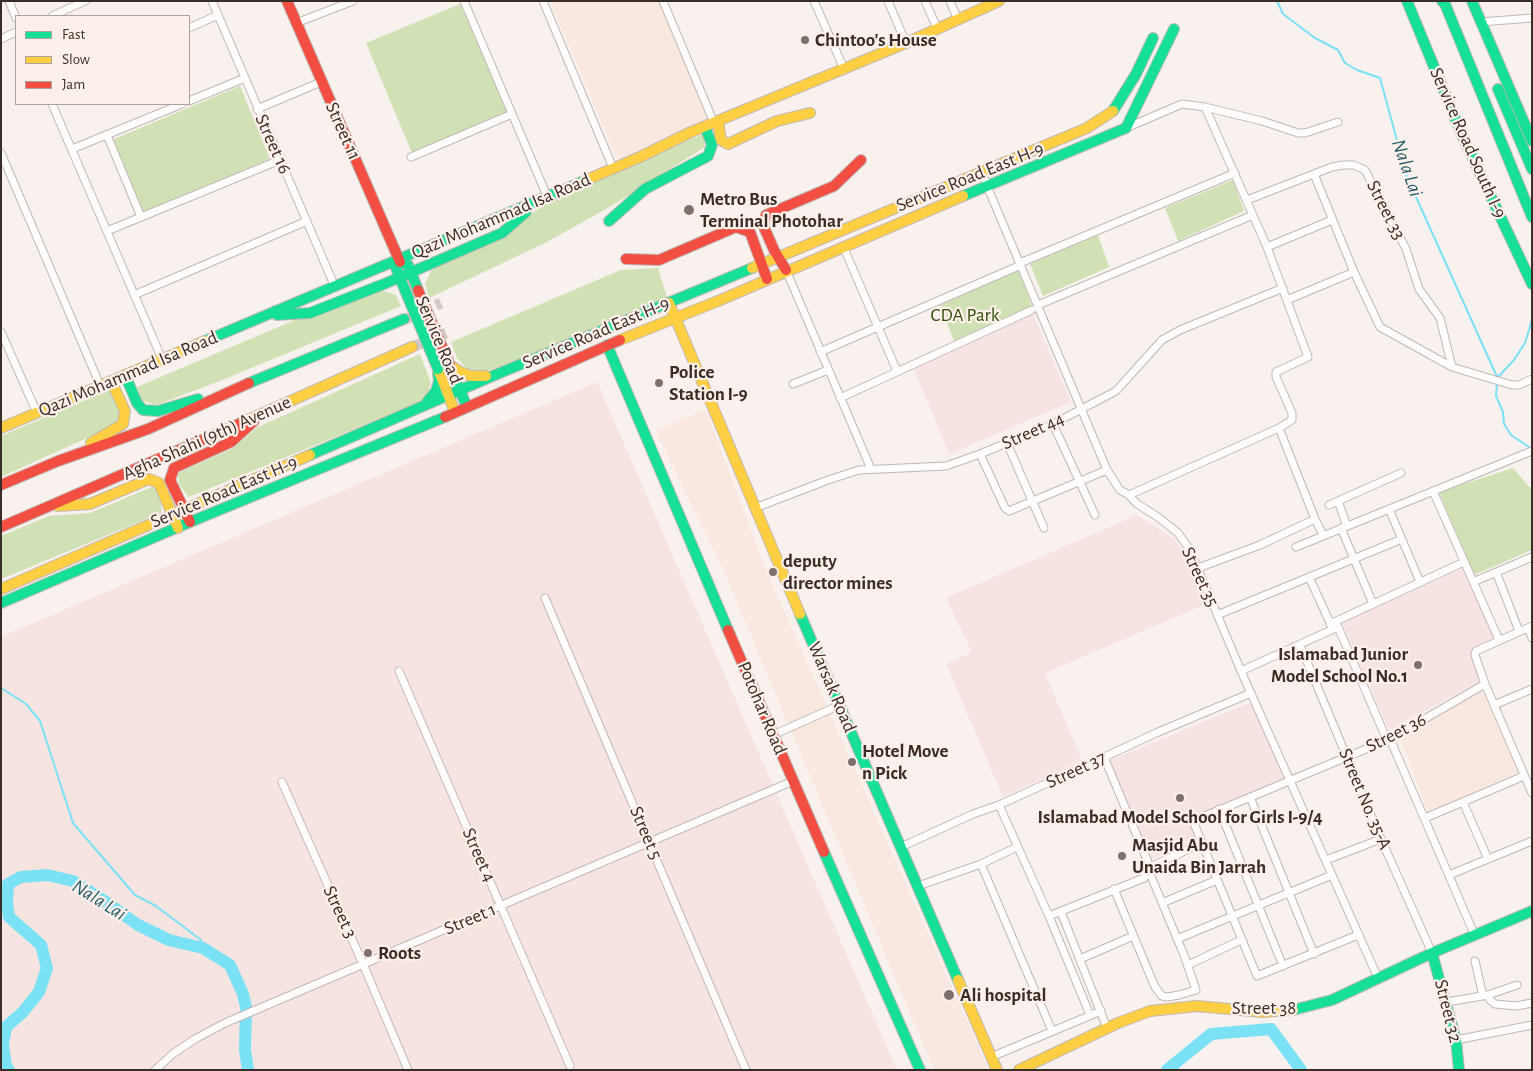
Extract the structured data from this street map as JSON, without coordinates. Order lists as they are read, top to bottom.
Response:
{
  "streets": {
    "main road": [
      "Street 11",
      "Service Road South I-9",
      "Service Road East H-9",
      "Qazi Mohammad Isa Road",
      "Service Road",
      "Agha Shahi (9th) Avenue",
      "Warsak Road",
      "Potohar Road",
      "Street 38",
      "Street 32"
    ],
    "street": [
      "Street 16",
      "Street 33",
      "Street 44",
      "Street 35",
      "Street 36",
      "Street 37",
      "Street No. 35-A",
      "Street 5",
      "Street 4",
      "Street 3",
      "Street 1"
    ]
  },
  "crossings": [
    ["Street 11", "Qazi Mohammad Isa Road"],
    ["Street 11", "Service Road"],
    ["Street 16", "Qazi Mohammad Isa Road"],
    ["Service Road East H-9", "Service Road"],
    ["Service Road East H-9", "Street 35"],
    ["Service Road East H-9", "Warsak Road"],
    ["Service Road East H-9", "Potohar Road"],
    ["Qazi Mohammad Isa Road", "Service Road"],
    ["Street 44", "Street 35"],
    ["Street 44", "Warsak Road"],
    ["Street 35", "Street 36"],
    ["Street 35", "Street 37"],
    ["Street 35", "Street 38"],
    ["Warsak Road", "Street 37"],
    ["Potohar Road", "Street 1"],
    ["Street 36", "Street No. 35-A"],
    ["Street No. 35-A", "Street 38"],
    ["Street No. 35-A", "Street 32"],
    ["Street 5", "Street 1"],
    ["Street 4", "Street 1"],
    ["Street 3", "Street 1"],
    ["Street 38", "Street 32"]
  ],
  "water": ["Nala Lai"],
  "parks": ["CDA Park"],
  "places": [
    "Chintoo's House",
    "Metro Bus Terminal Photohar",
    "Police Station I-9",
    "deputy director mines",
    "Islamabad Junior Model School No.1",
    "Hotel Move n Pick",
    "Islamabad Model School for Girls I-9/4",
    "Masjid Abu Unaida Bin Jarrah",
    "Roots",
    "Ali hospital"
  ],
  "legend": ["Fast", "Slow", "Jam"]
}
